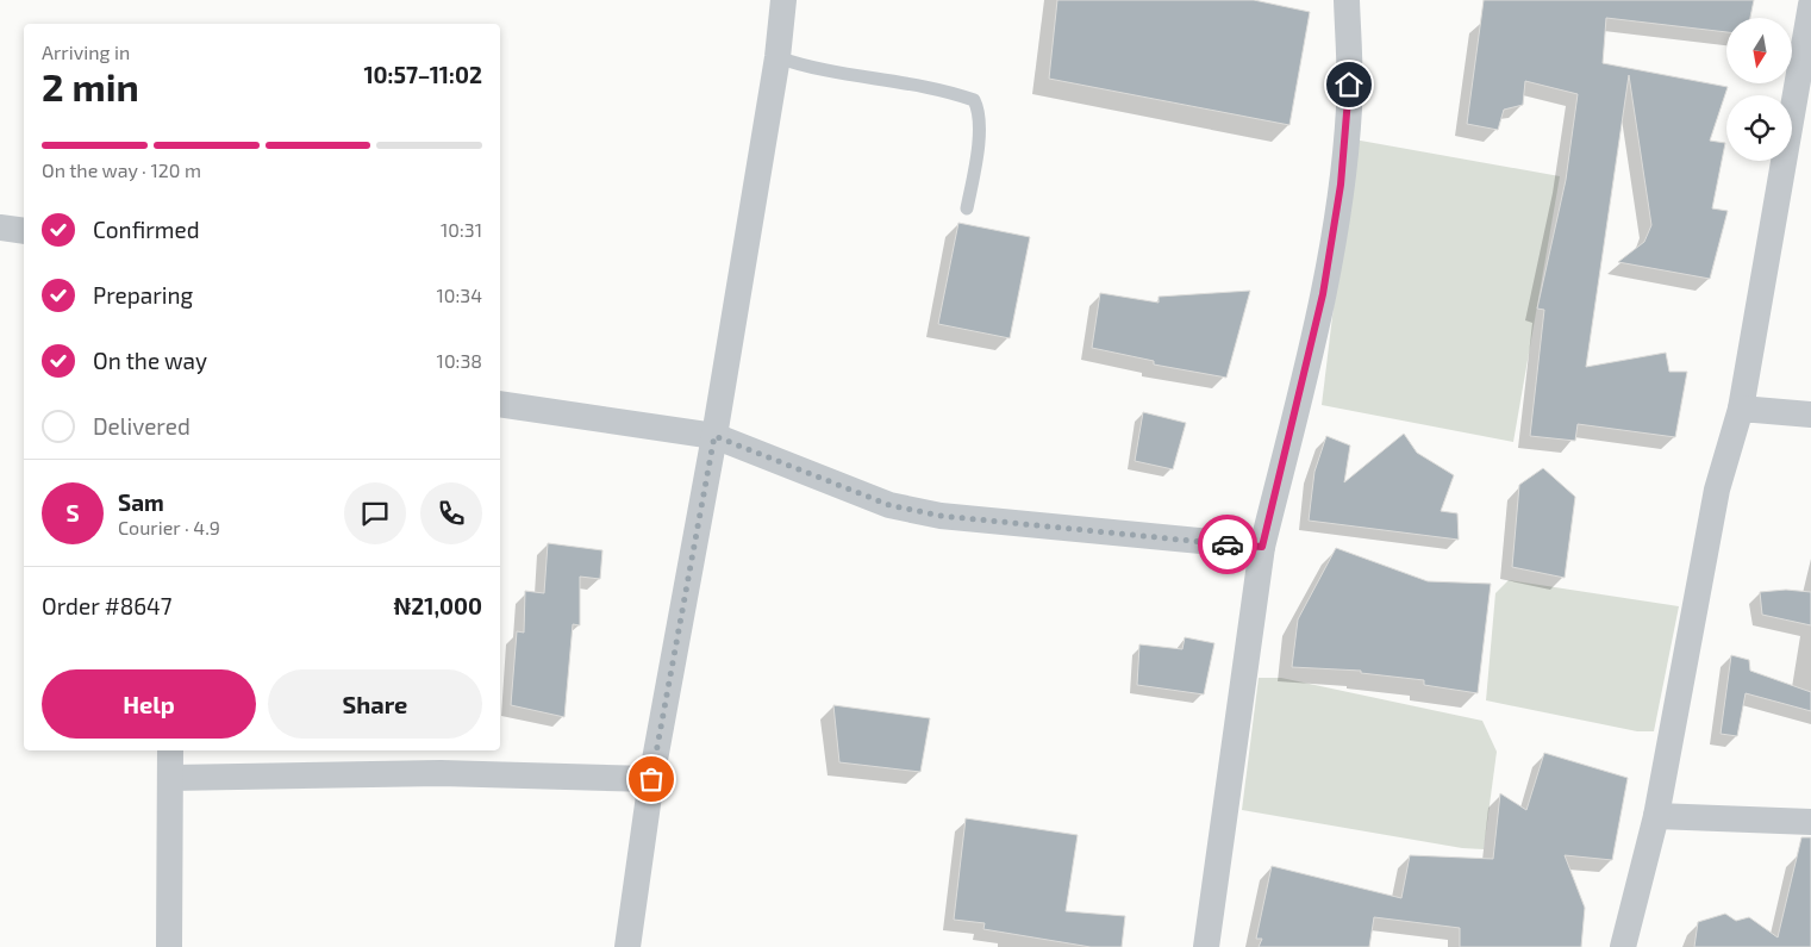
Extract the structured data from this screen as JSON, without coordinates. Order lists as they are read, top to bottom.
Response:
{
  "north": "bottom",
  "page": {
    "heading": ["2 min", "Arriving in", "10:57–11:02"],
    "panel": [
      "Sam",
      "Courier · 4.9",
      "Order #8647",
      "₦21,000"
    ],
    "bar": "On the way · 120 m",
    "list": [
      ["Confirmed", "10:31"],
      ["Preparing", "10:34"],
      ["On the way", "10:38"],
      "Delivered"
    ],
    "round": "S",
    "buttons": ["Help", "Share"]
  }
}
